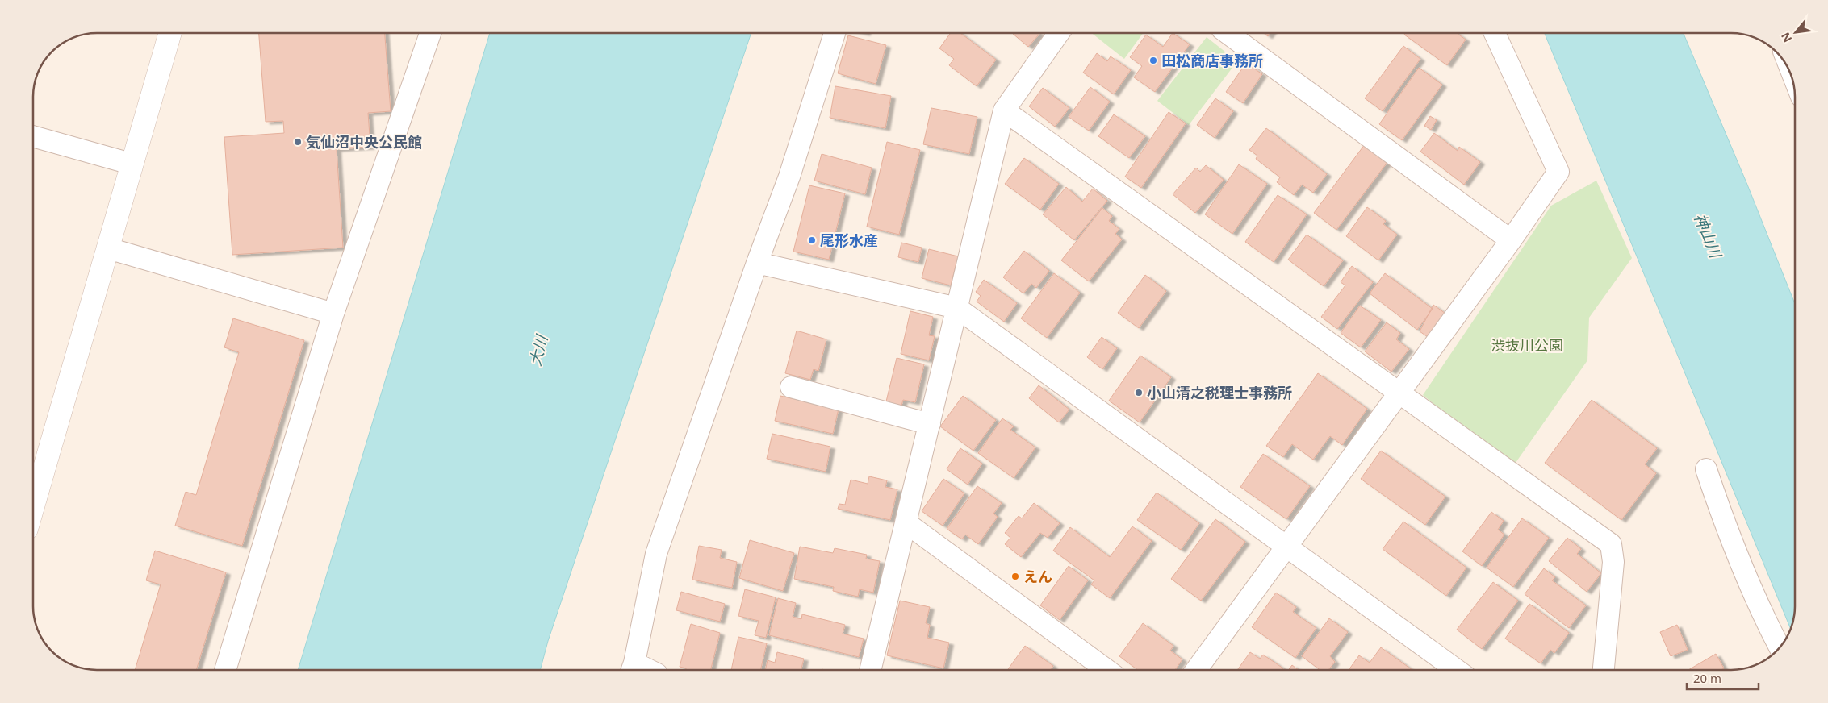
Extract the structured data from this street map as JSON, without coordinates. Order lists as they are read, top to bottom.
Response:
{
  "water": ["神山川", "大川"],
  "parks": ["渋抜川公園"],
  "places": [
    "田松商店事務所",
    "気仙沼中央公民館",
    "尾形水産",
    "小山清之税理士事務所",
    "えん"
  ],
  "scale_bar": "20 m",
  "north": "bottom left"
}
